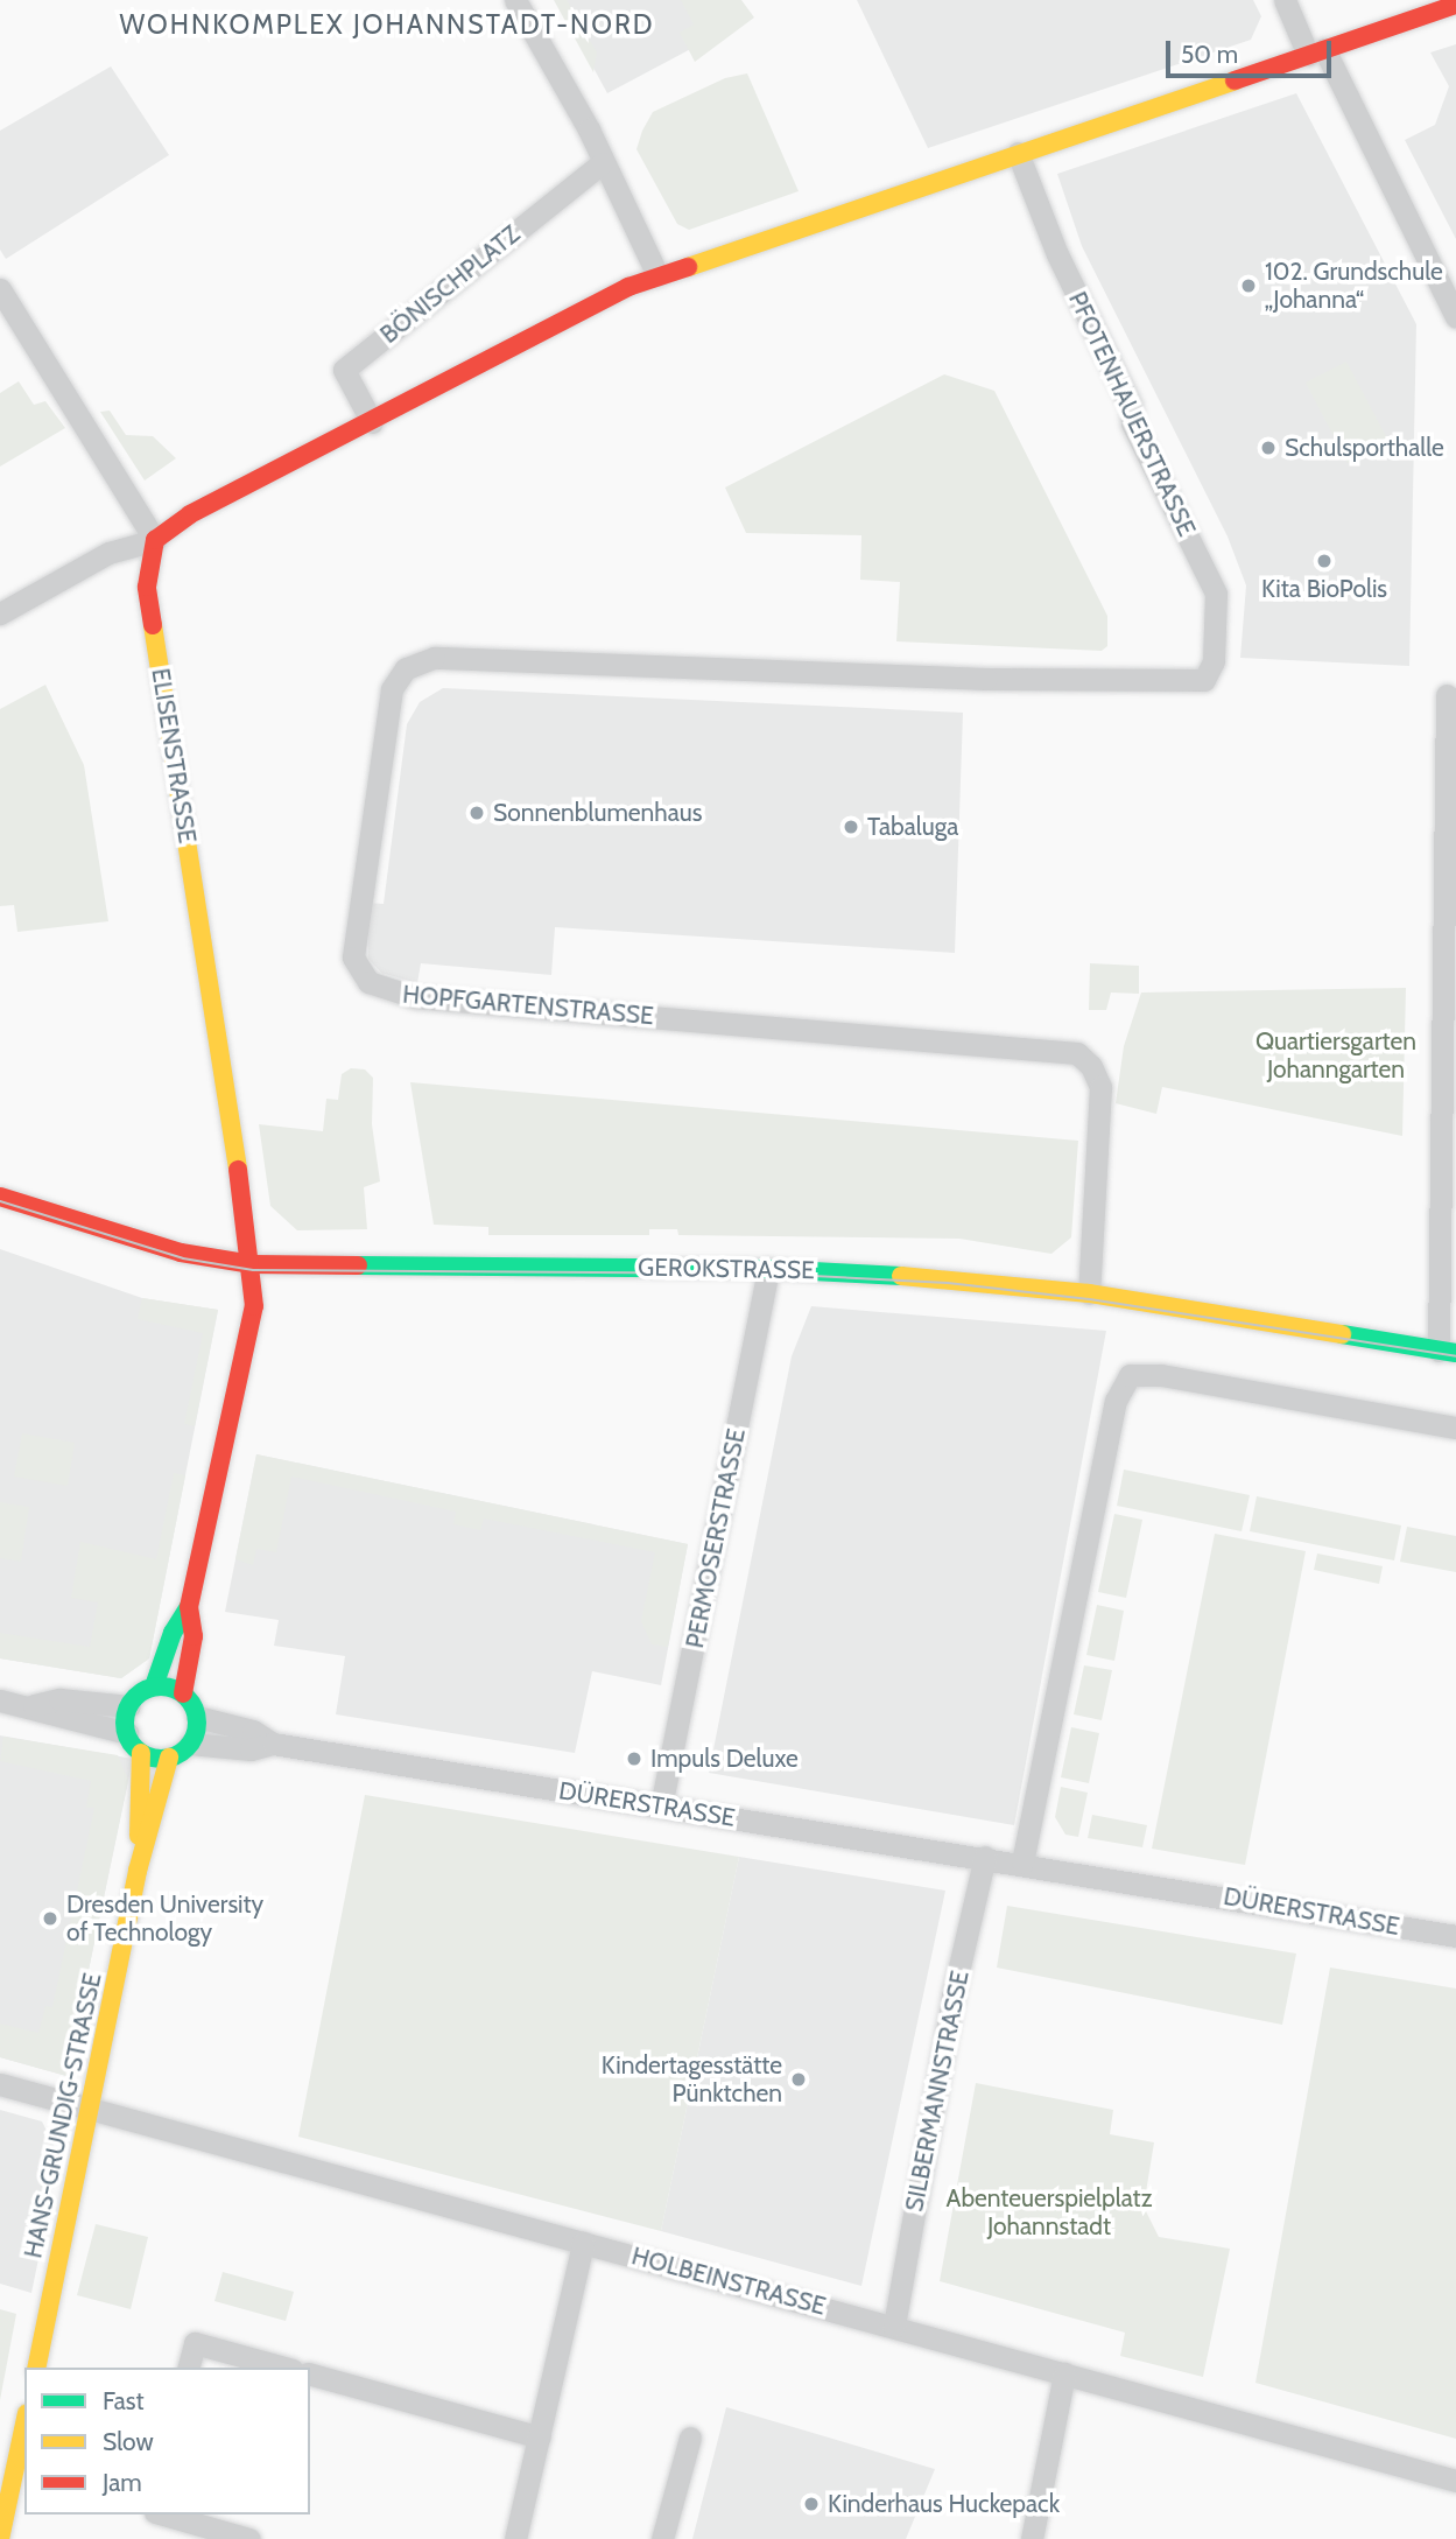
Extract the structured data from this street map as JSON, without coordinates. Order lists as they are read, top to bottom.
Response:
{
  "streets": {
    "street": [
      "BÖNISCHPLATZ",
      "PFOTENHAUERSTRASSE",
      "ELISENSTRASSE",
      "HOPFGARTENSTRASSE",
      "GEROKSTRASSE",
      "PERMOSERSTRASSE",
      "DÜRERSTRASSE",
      "SILBERMANNSTRASSE",
      "HANS-GRUNDIG-STRASSE",
      "HOLBEINSTRASSE"
    ]
  },
  "crossings": [
    ["PFOTENHAUERSTRASSE", "HOPFGARTENSTRASSE"],
    ["ELISENSTRASSE", "GEROKSTRASSE"],
    ["HOPFGARTENSTRASSE", "GEROKSTRASSE"],
    ["GEROKSTRASSE", "PERMOSERSTRASSE"],
    ["PERMOSERSTRASSE", "DÜRERSTRASSE"],
    ["DÜRERSTRASSE", "SILBERMANNSTRASSE"],
    ["DÜRERSTRASSE", "HANS-GRUNDIG-STRASSE"],
    ["SILBERMANNSTRASSE", "HOLBEINSTRASSE"],
    ["HANS-GRUNDIG-STRASSE", "HOLBEINSTRASSE"]
  ],
  "districts": ["WOHNKOMPLEX JOHANNSTADT-NORD"],
  "parks": ["Quartiersgarten Johanngarten", "Abenteuerspielplatz Johannstadt"],
  "places": [
    "102. Grundschule „Johanna“",
    "Schulsporthalle",
    "Kita BioPolis",
    "Sonnenblumenhaus",
    "Tabaluga",
    "Impuls Deluxe",
    "Dresden University of Technology",
    "Kindertagesstätte Pünktchen",
    "Kinderhaus Huckepack"
  ],
  "legend": ["Fast", "Slow", "Jam"],
  "scale_bar": "50 m"
}
